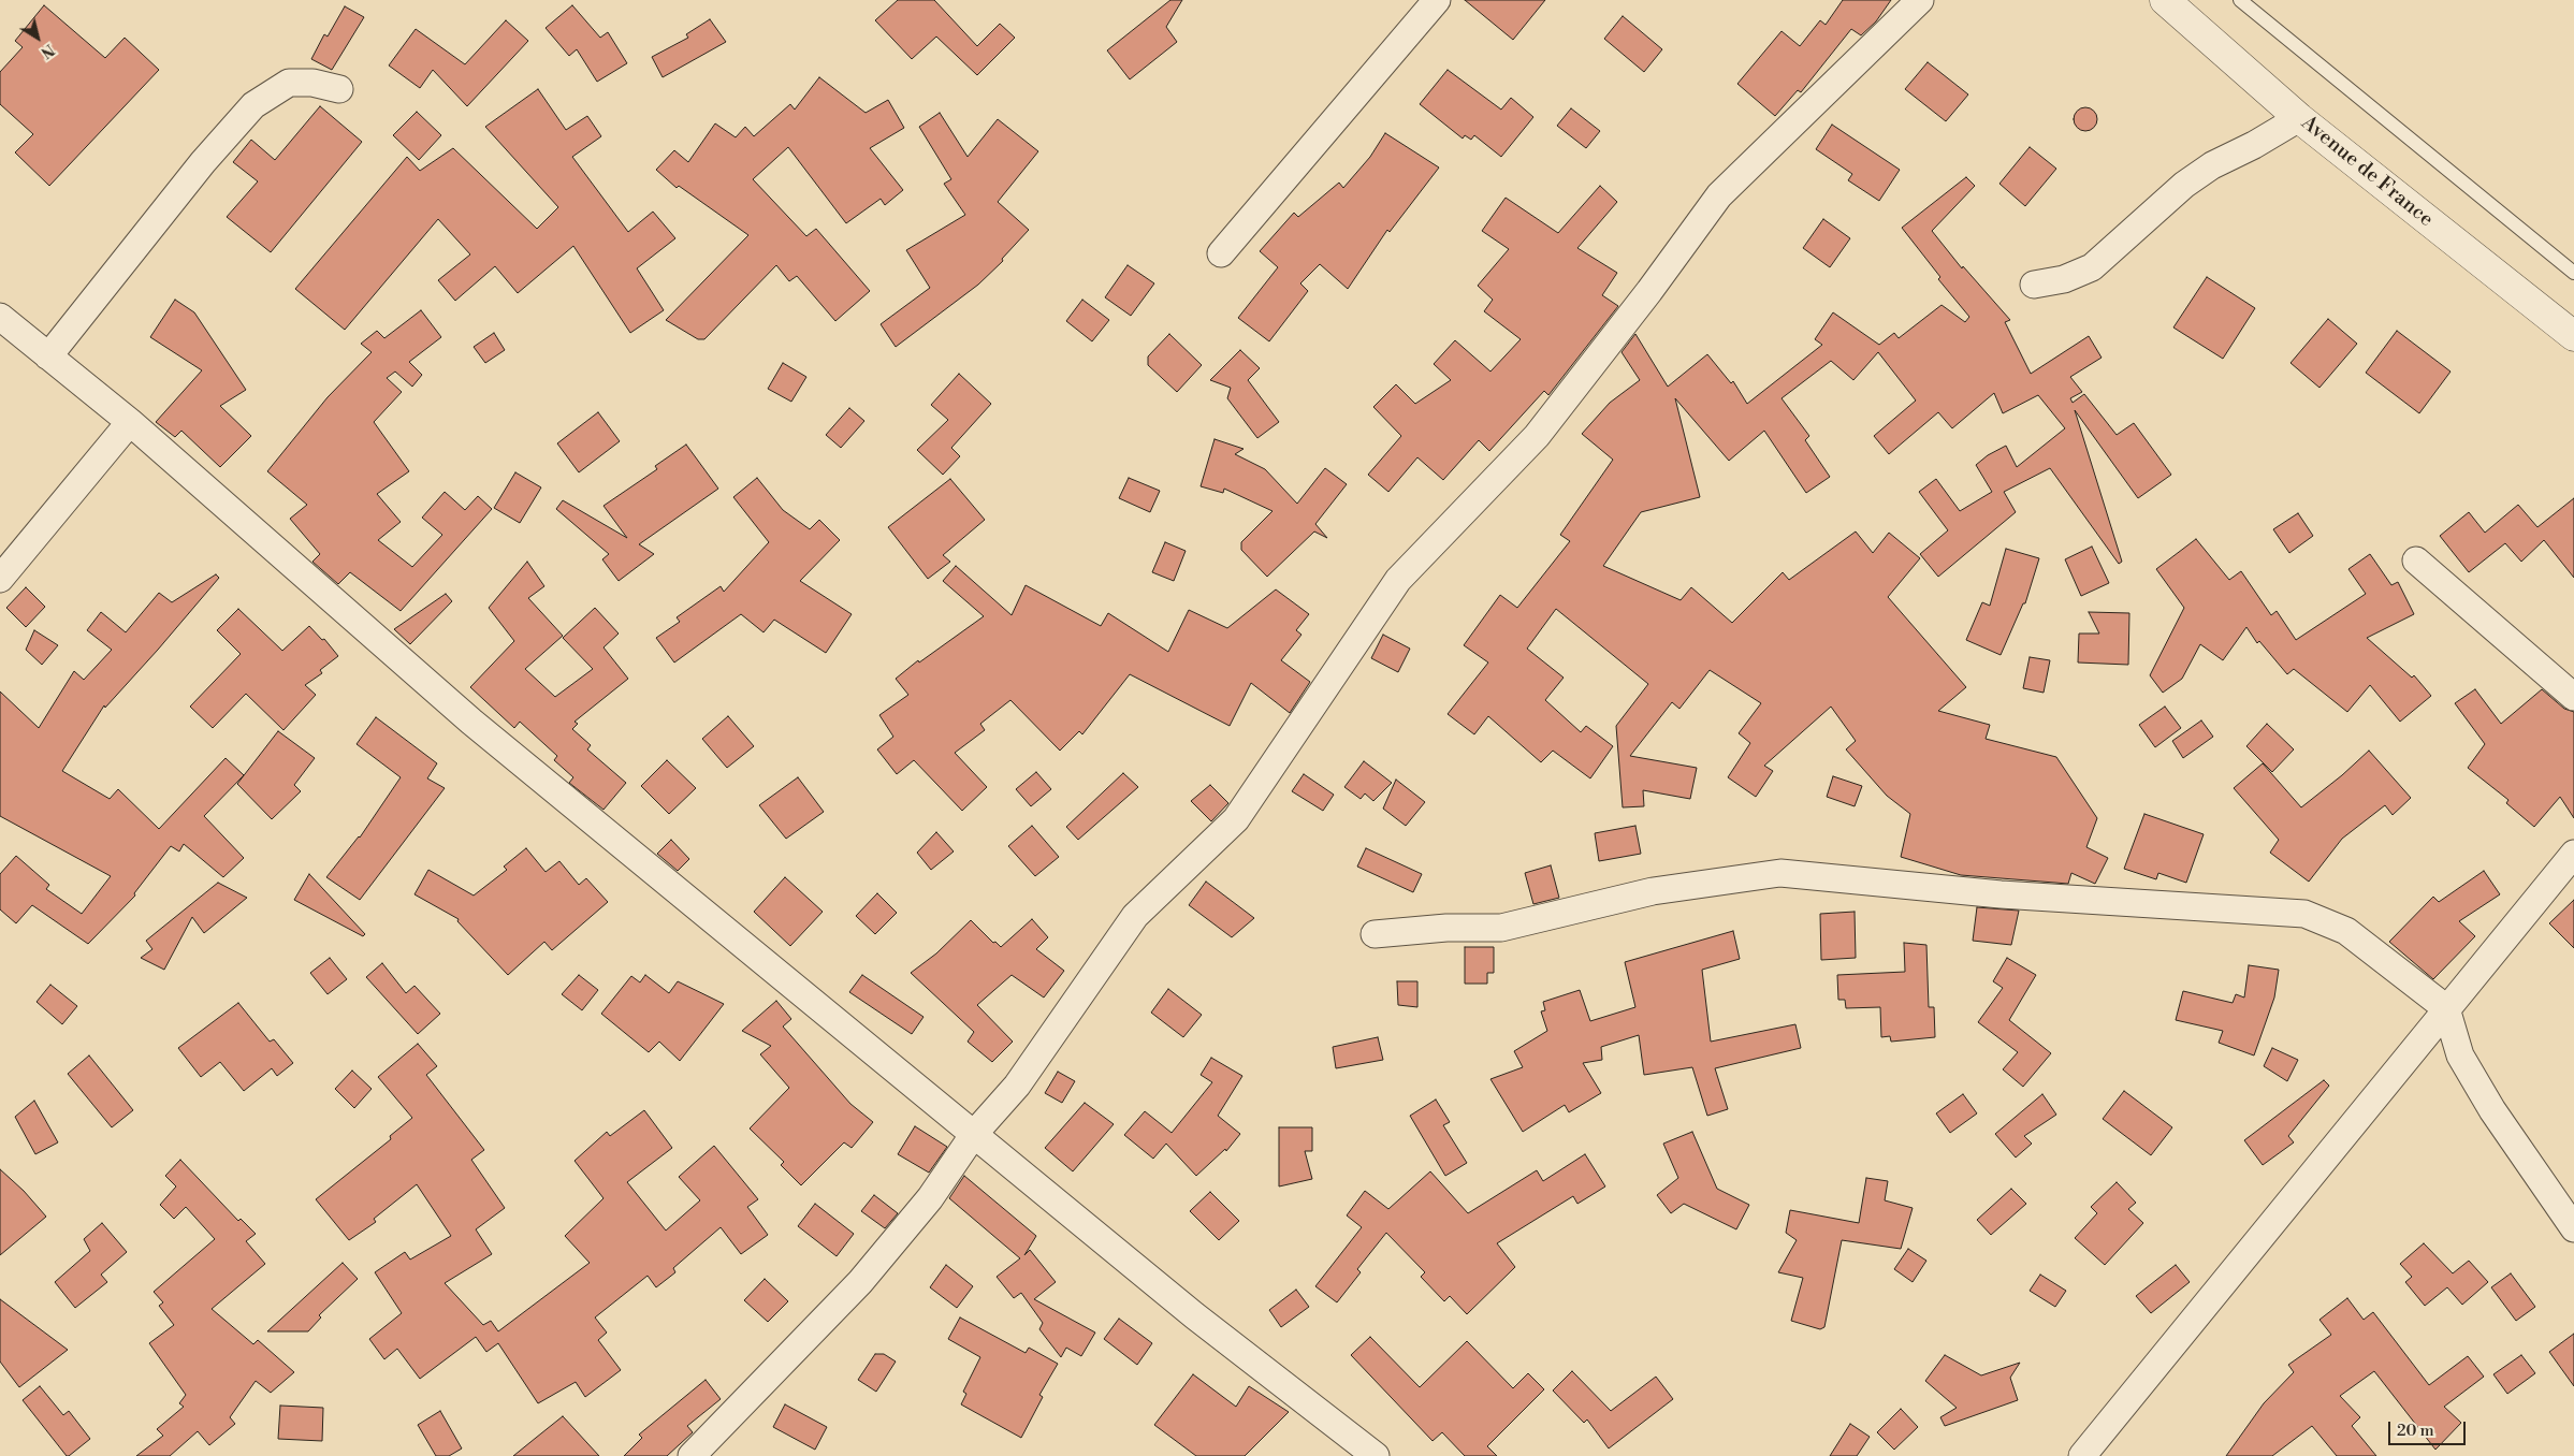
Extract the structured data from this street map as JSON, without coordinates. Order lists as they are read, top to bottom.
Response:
{
  "streets": {
    "street": ["Avenue de France"]
  },
  "scale_bar": "20 m",
  "north": "bottom right"
}
